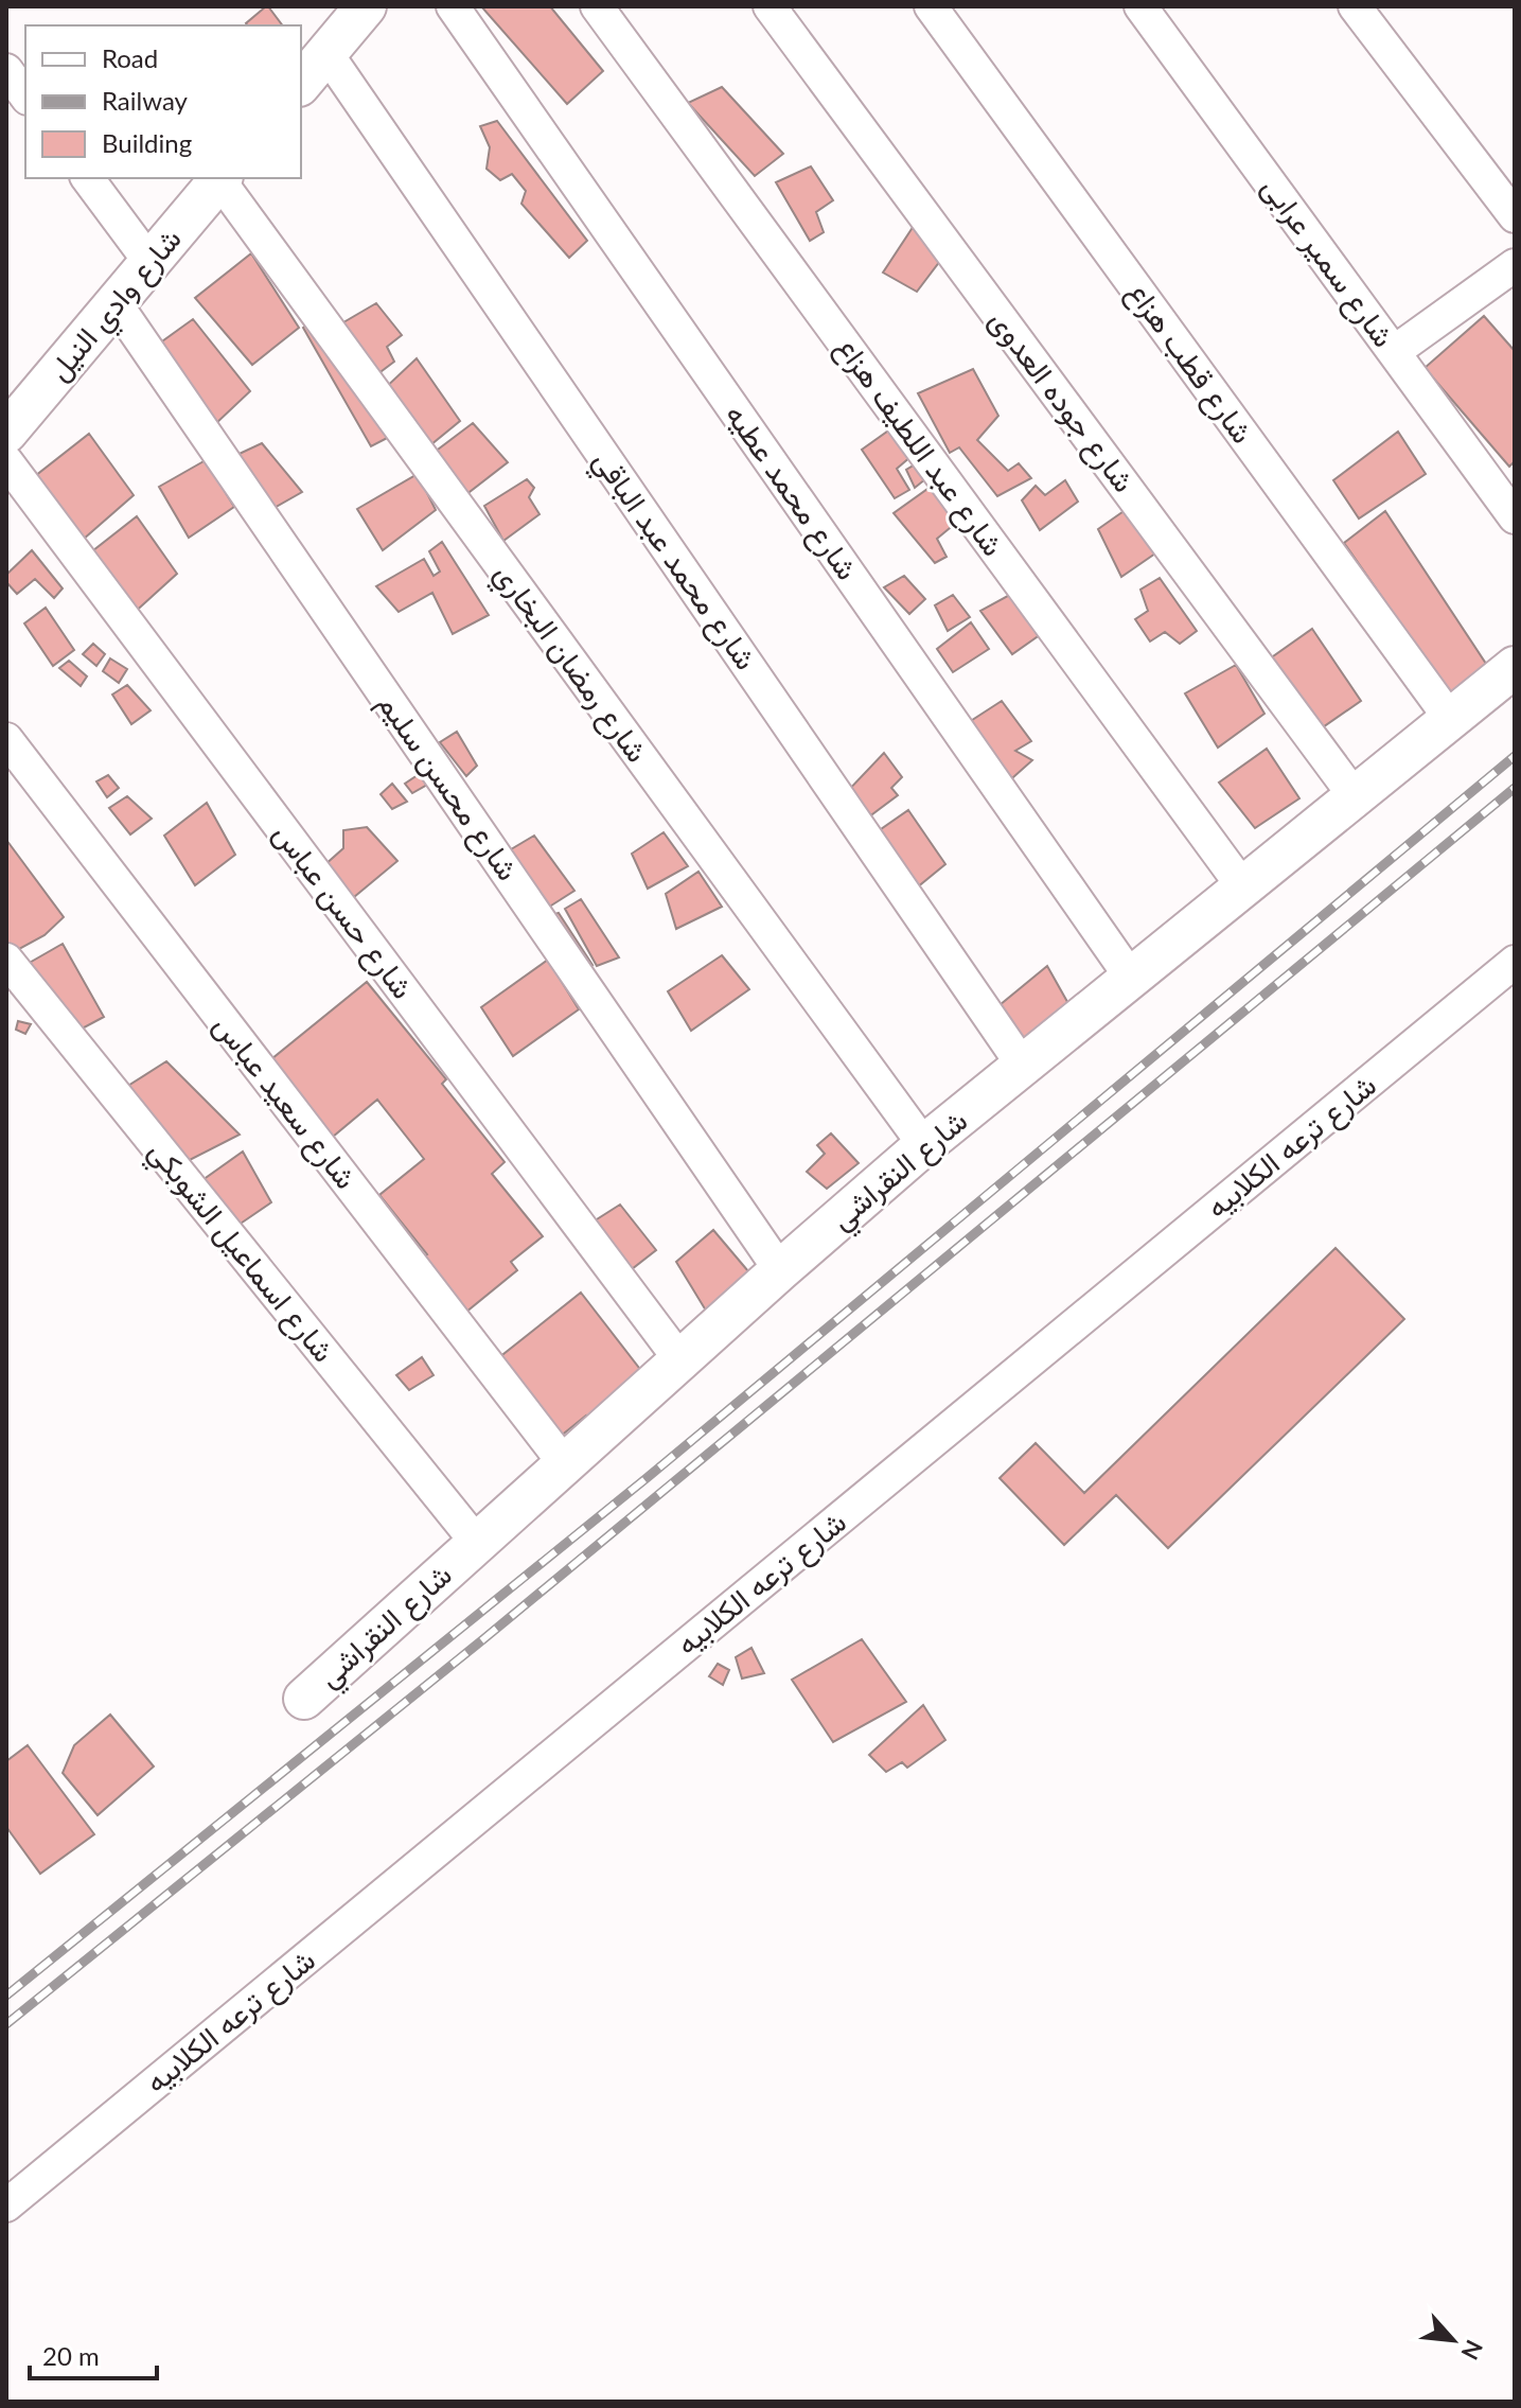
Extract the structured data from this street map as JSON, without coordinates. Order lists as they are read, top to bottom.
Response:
{
  "streets": {
    "street": [
      "شارع سمير عرابى",
      "شارع وادي النيل",
      "شارع قطب هزاع",
      "شارع جوده العدوى",
      "شارع عبد اللطيف هزاع",
      "شارع محمد عطيه",
      "شارع محمد عبد الباقي",
      "شارع رمضان البخاري",
      "شارع محسن سليم",
      "شارع حسن عباس",
      "شارع سعيد عباس",
      "شارع ترعه الكلابيه",
      "شارع النقراشي",
      "شارع اسماعيل الشوبكي"
    ]
  },
  "crossings": [
    ["شارع وادي النيل", "شارع رمضان البخاري"],
    ["شارع وادي النيل", "شارع محسن سليم"],
    ["شارع قطب هزاع", "شارع النقراشي"],
    ["شارع جوده العدوى", "شارع النقراشي"],
    ["شارع عبد اللطيف هزاع", "شارع النقراشي"],
    ["شارع محمد عطيه", "شارع النقراشي"],
    ["شارع محمد عبد الباقي", "شارع النقراشي"],
    ["شارع رمضان البخاري", "شارع النقراشي"],
    ["شارع محسن سليم", "شارع النقراشي"],
    ["شارع حسن عباس", "شارع النقراشي"],
    ["شارع سعيد عباس", "شارع النقراشي"],
    ["شارع النقراشي", "شارع اسماعيل الشوبكي"]
  ],
  "legend": ["Road", "Railway", "Building"],
  "scale_bar": "20 m",
  "north": "bottom right"
}
